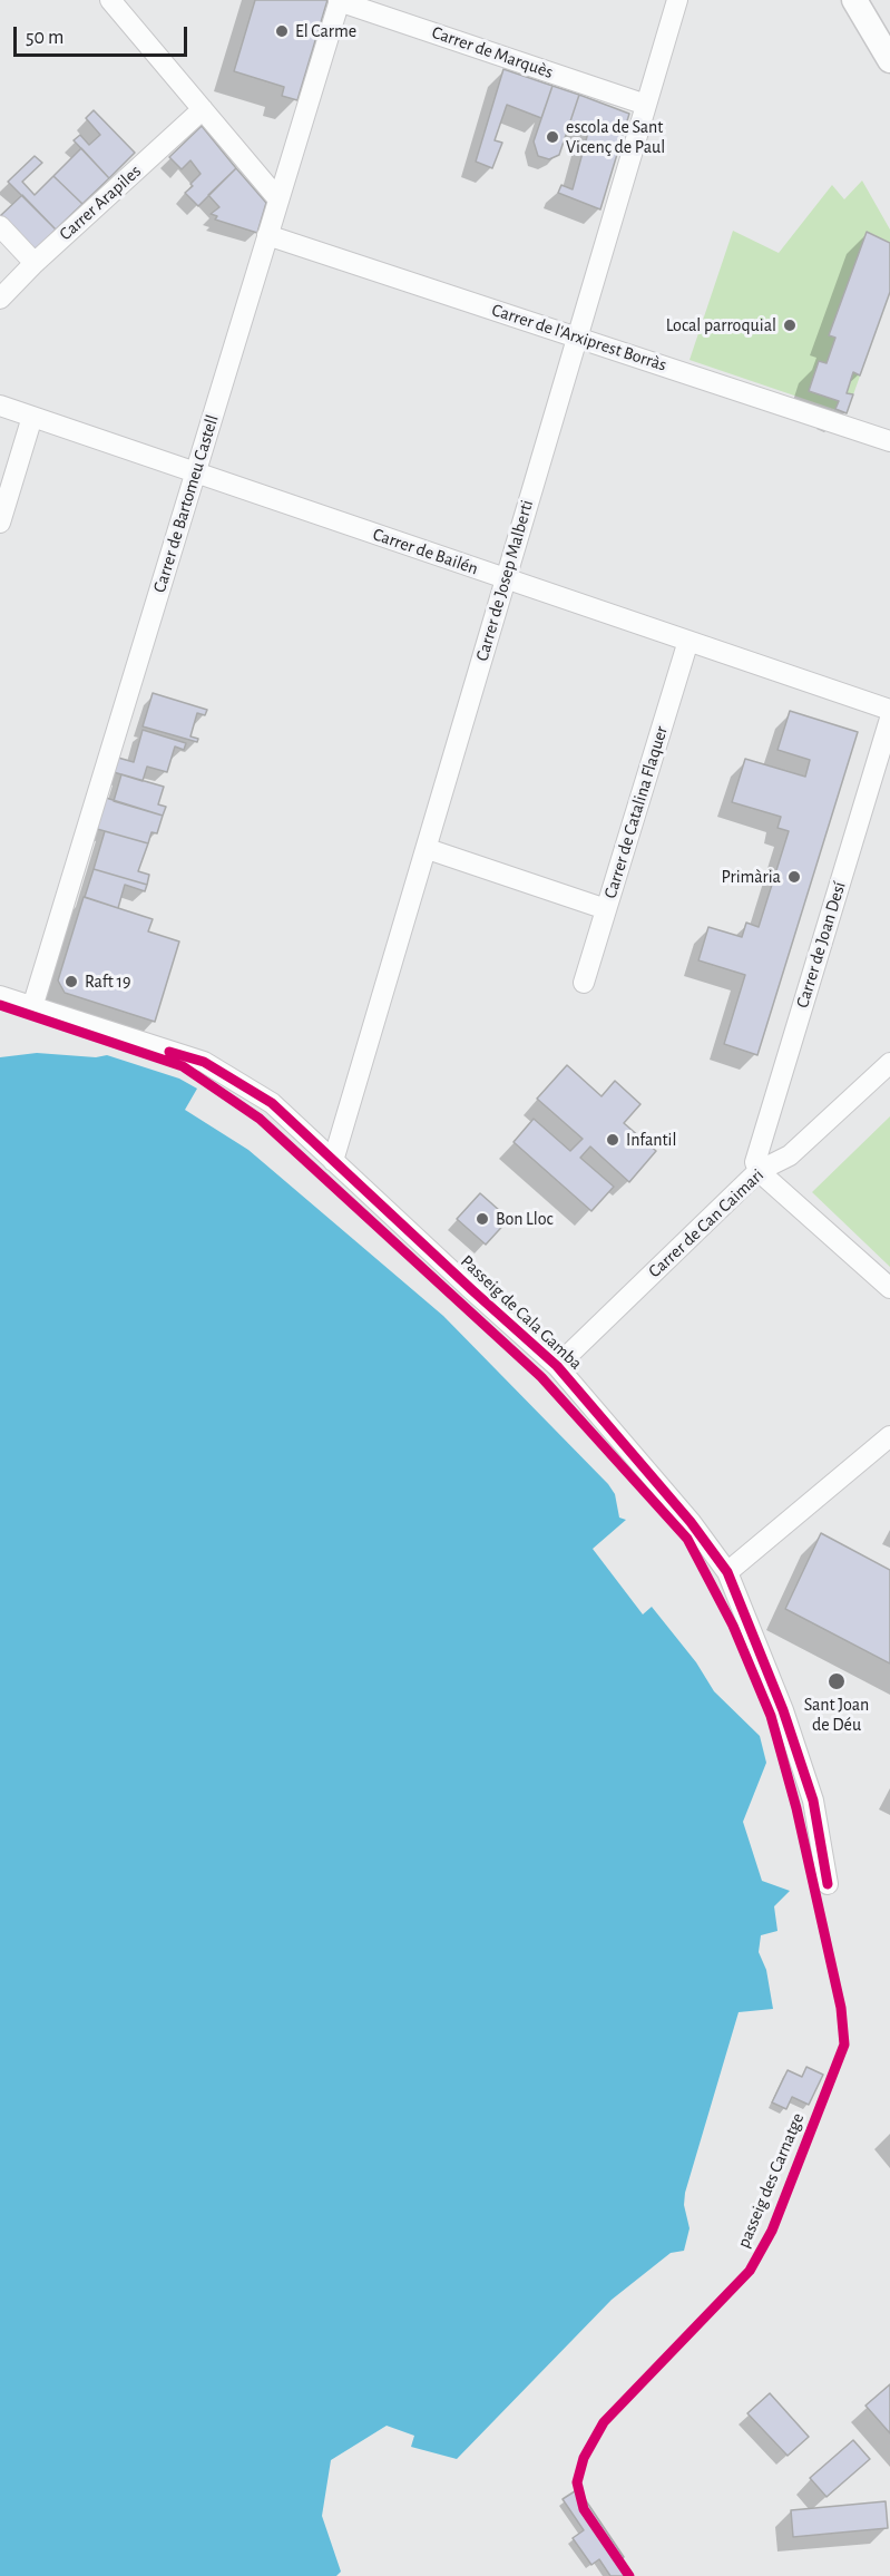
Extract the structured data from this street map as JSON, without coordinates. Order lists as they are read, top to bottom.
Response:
{
  "streets": {
    "street": [
      "Carrer de Marquès",
      "Carrer Arapiles",
      "Carrer de l'Arxiprest Borràs",
      "Carrer de Bartomeu Castell",
      "Carrer de Bailén",
      "Carrer de Josep Malberti",
      "Carrer de Catalina Flaquer",
      "Carrer de Joan Desí",
      "Carrer de Can Caimari",
      "Passeig de Cala Gamba"
    ],
    "cycle path": ["passeig des Carnatge"]
  },
  "crossings": [
    ["Carrer de Marquès", "Carrer de Bartomeu Castell"],
    ["Carrer de Marquès", "Carrer de Josep Malberti"],
    ["Carrer de l'Arxiprest Borràs", "Carrer de Bartomeu Castell"],
    ["Carrer de l'Arxiprest Borràs", "Carrer de Josep Malberti"],
    ["Carrer de Bartomeu Castell", "Carrer de Bailén"],
    ["Carrer de Bartomeu Castell", "Passeig de Cala Gamba"],
    ["Carrer de Bailén", "Carrer de Josep Malberti"],
    ["Carrer de Bailén", "Carrer de Catalina Flaquer"],
    ["Carrer de Josep Malberti", "Passeig de Cala Gamba"],
    ["Carrer de Joan Desí", "Carrer de Can Caimari"],
    ["Carrer de Can Caimari", "Passeig de Cala Gamba"]
  ],
  "places": [
    "El Carme",
    "escola de Sant Vicenç de Paul",
    "Local parroquial",
    "Primària",
    "Raft 19",
    "Infantil",
    "Bon Lloc",
    "Sant Joan de Déu"
  ],
  "scale_bar": "50 m"
}
